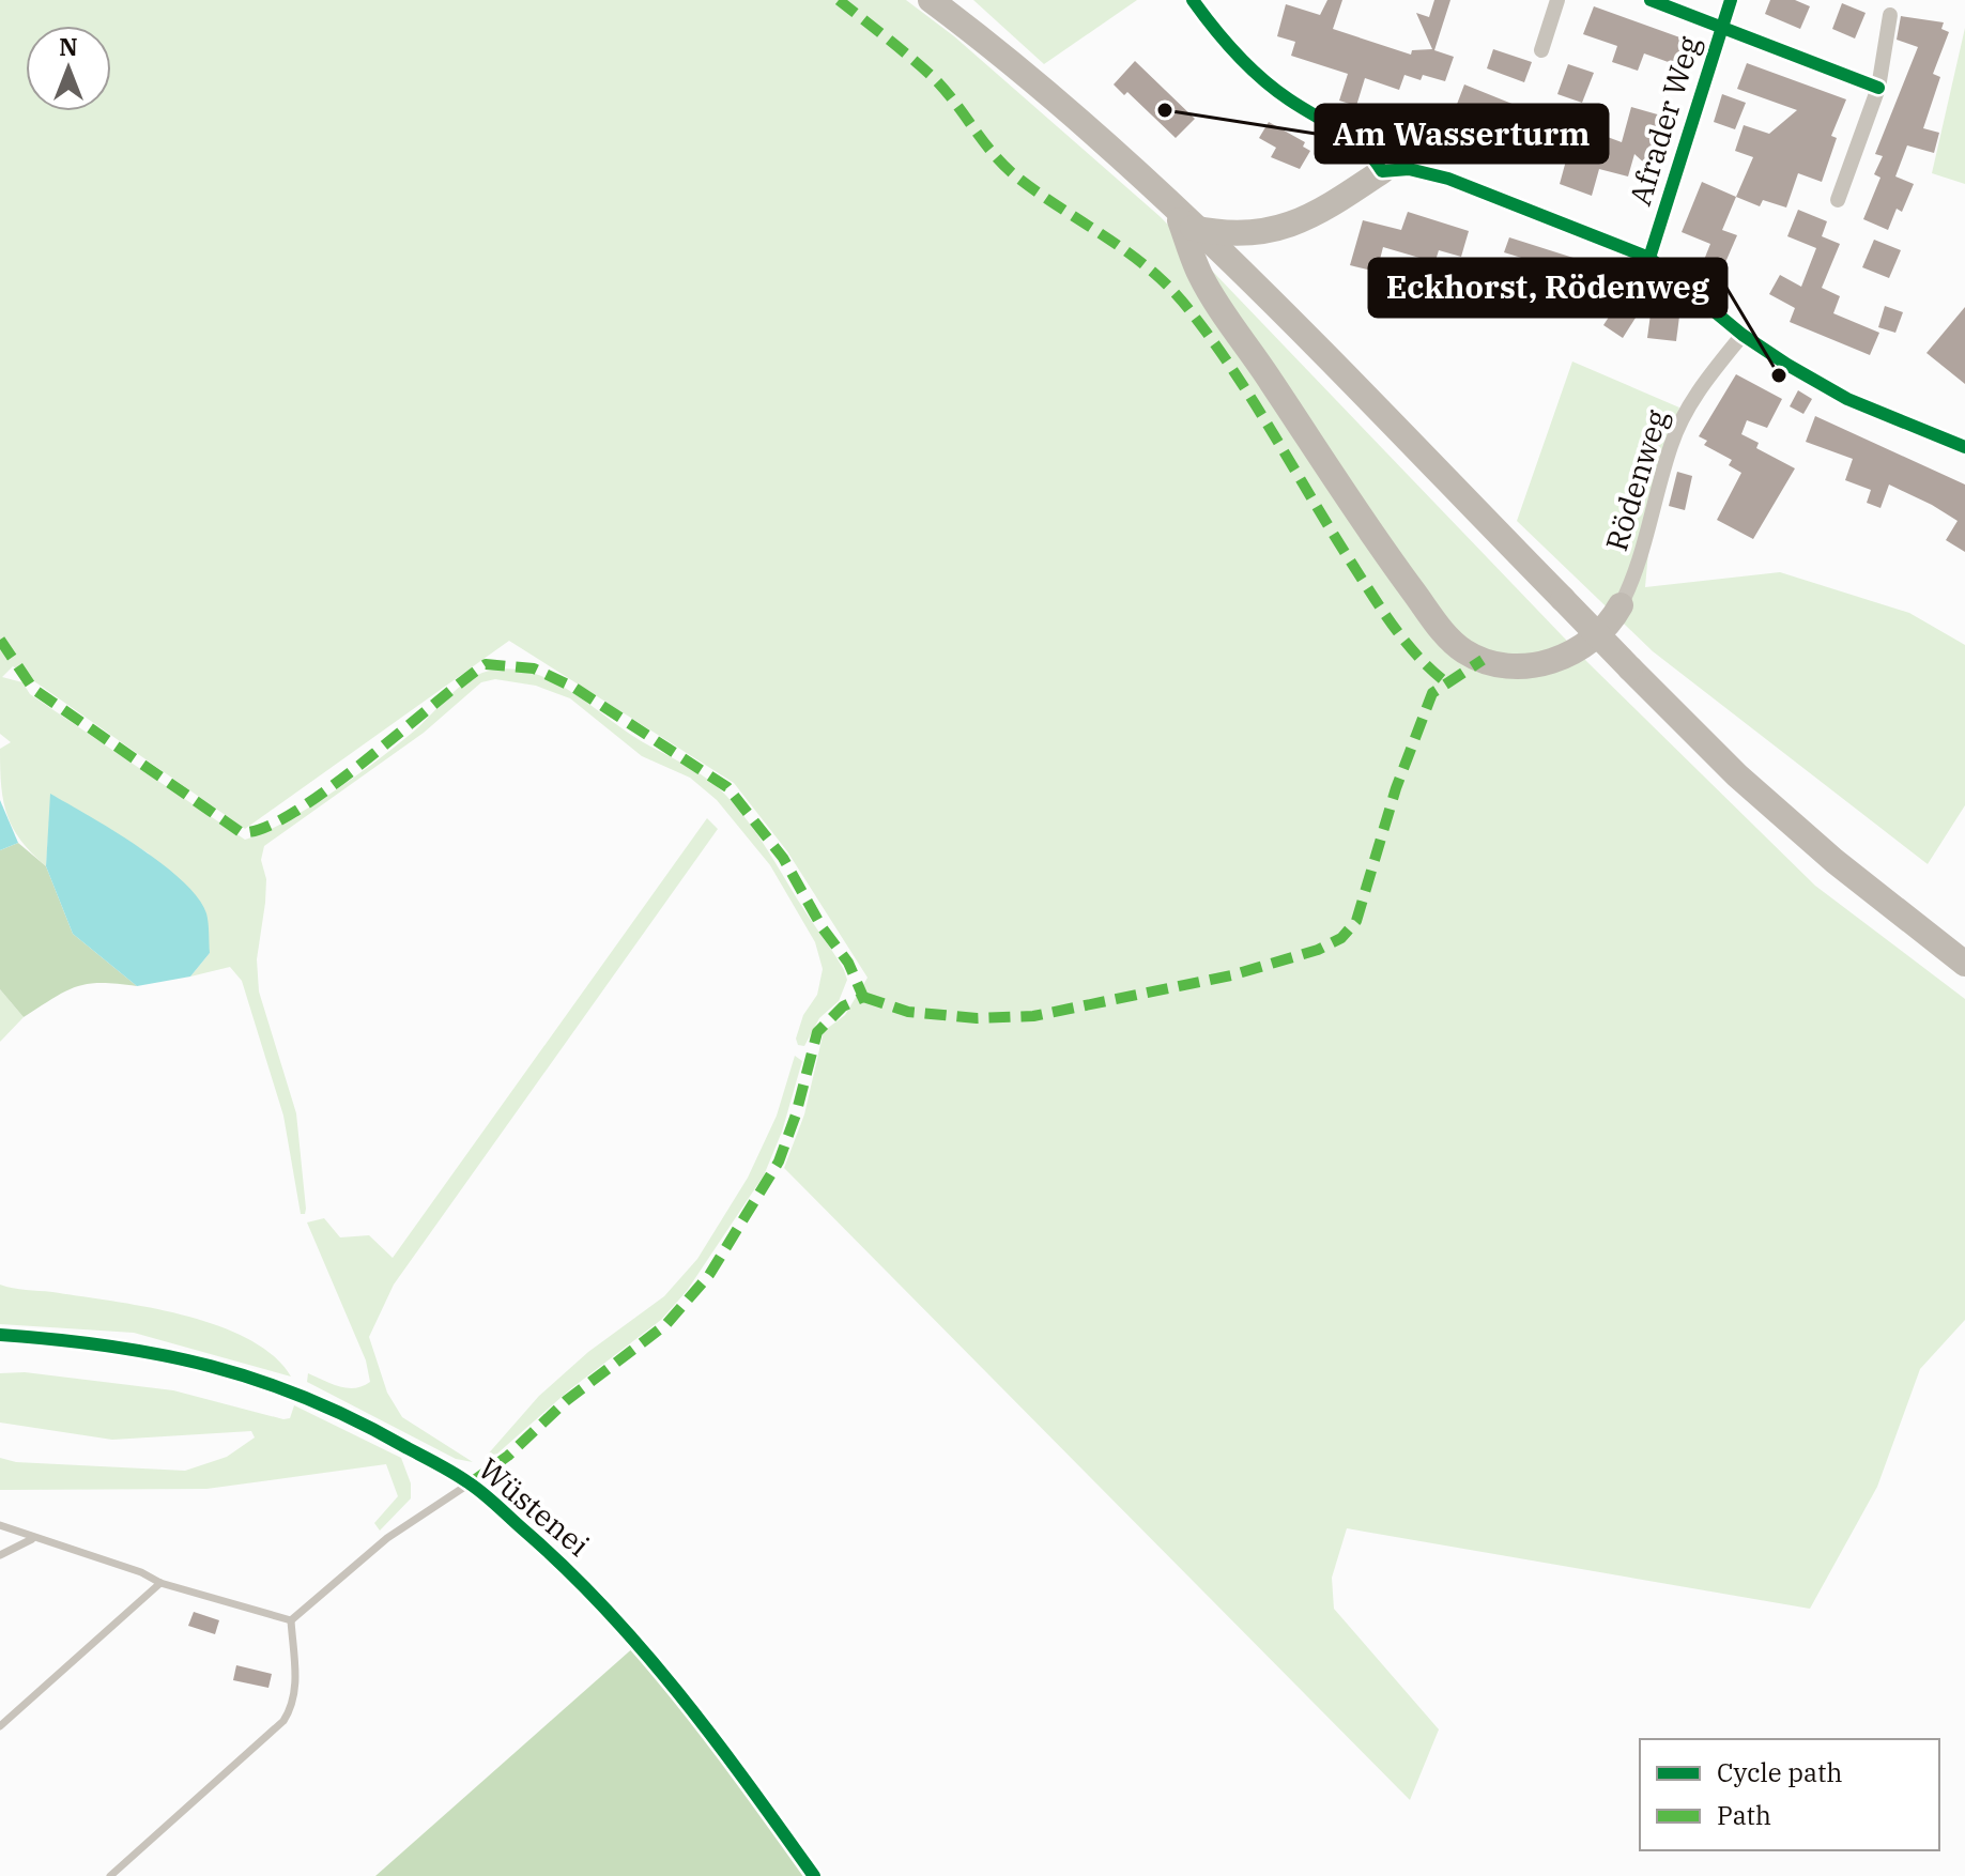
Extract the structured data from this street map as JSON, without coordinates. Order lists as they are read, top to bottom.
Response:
{
  "streets": {
    "street": ["Afrader Weg", "Rödenweg", "Wüstenei"]
  },
  "places": ["Am Wasserturm", "Eckhorst, Rödenweg"],
  "legend": ["Cycle path", "Path"],
  "north": "top"
}
